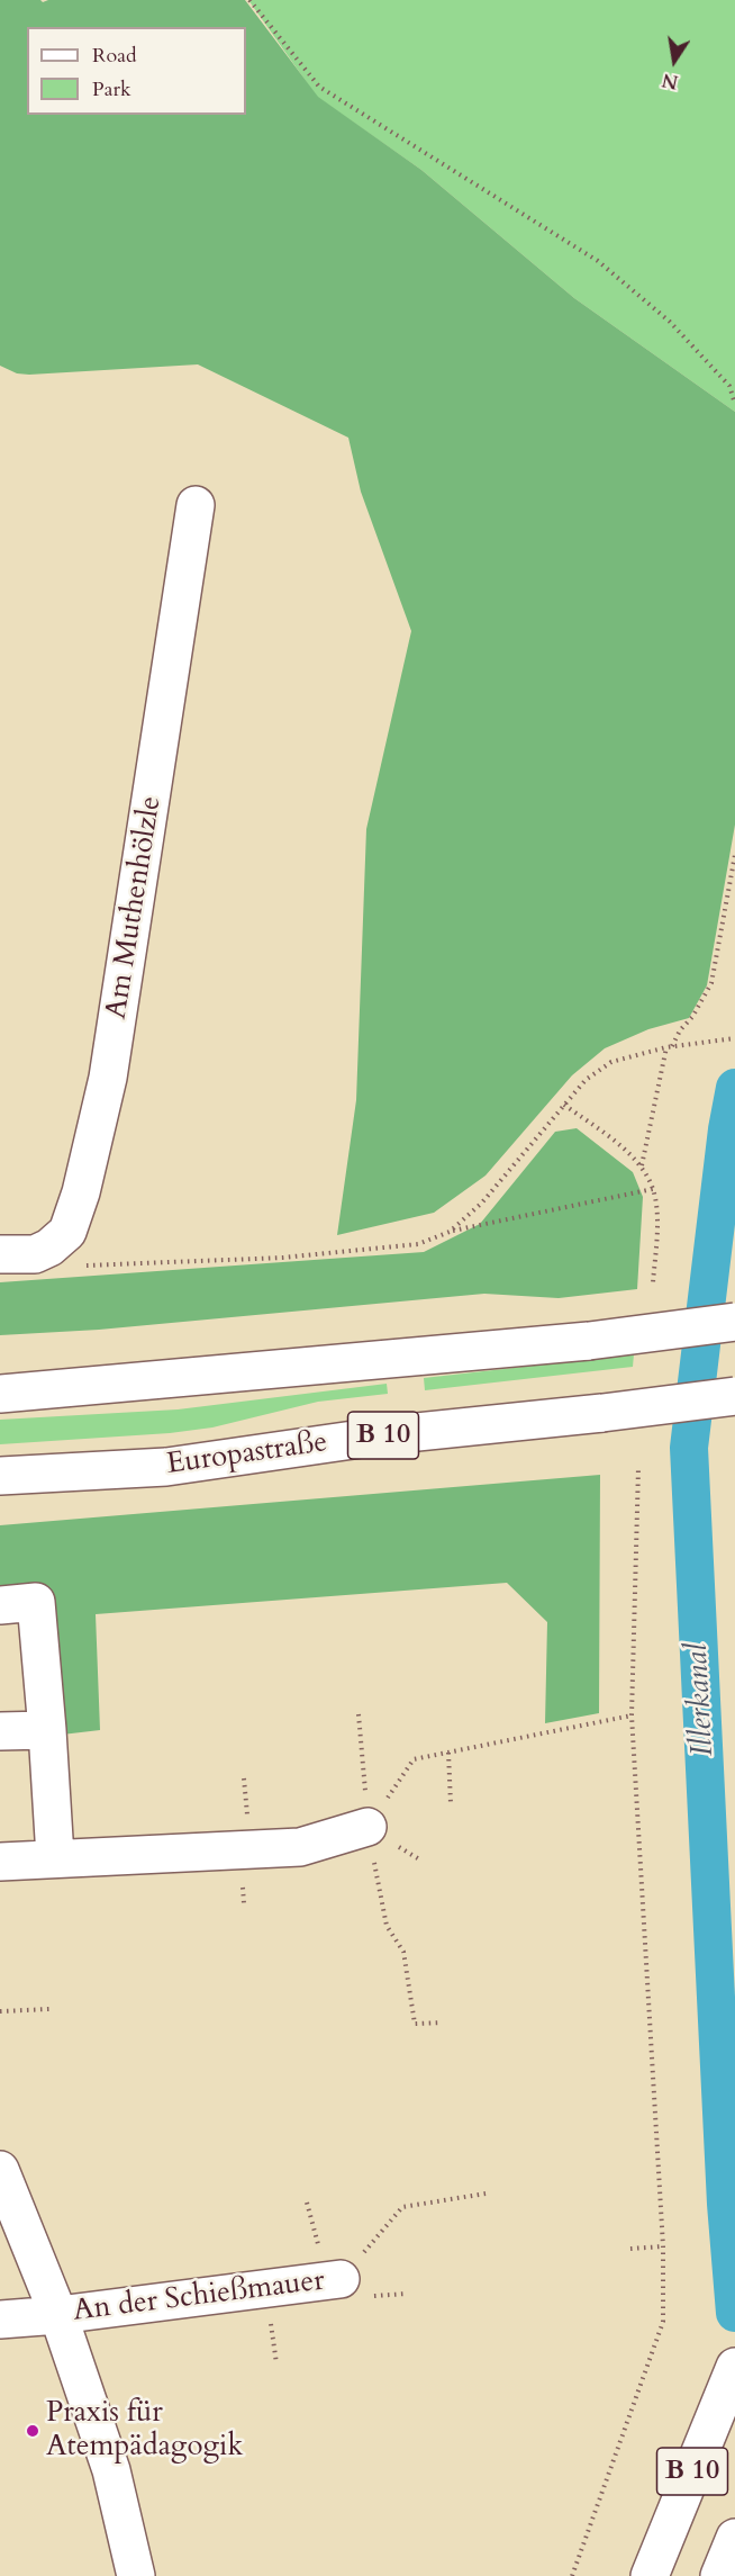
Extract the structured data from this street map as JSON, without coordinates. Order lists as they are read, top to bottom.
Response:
{
  "streets": {
    "main road": [
      "Am Muthenhölzle",
      "B 10",
      "Europastraße",
      "An der Schießmauer"
    ]
  },
  "water": ["Illerkanal"],
  "places": ["Praxis für Atempädagogik"],
  "legend": ["Road", "Park"],
  "north": "bottom"
}
